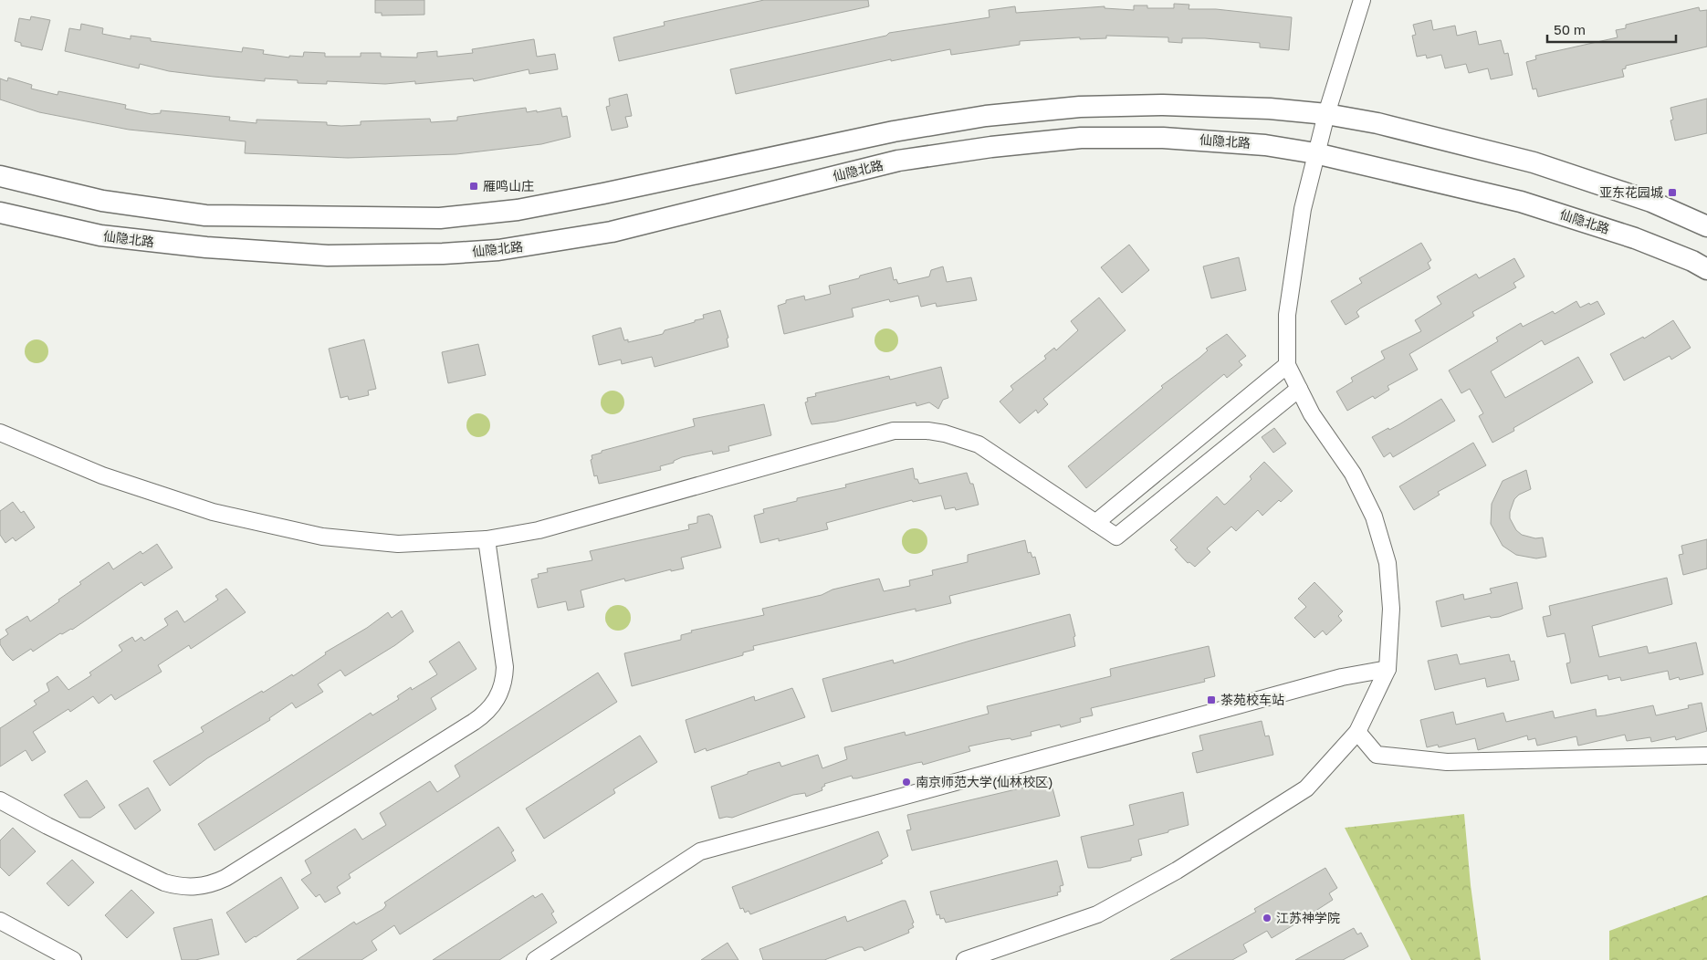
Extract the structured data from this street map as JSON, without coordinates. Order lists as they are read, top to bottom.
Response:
{
  "streets": {
    "main road": ["仙隐北路"]
  },
  "places": {
    "transit": ["雁鸣山庄", "亚东花园城", "茶苑校车站"],
    "other": ["南京师范大学(仙林校区)", "江苏神学院"]
  },
  "scale_bar": "50 m"
}
